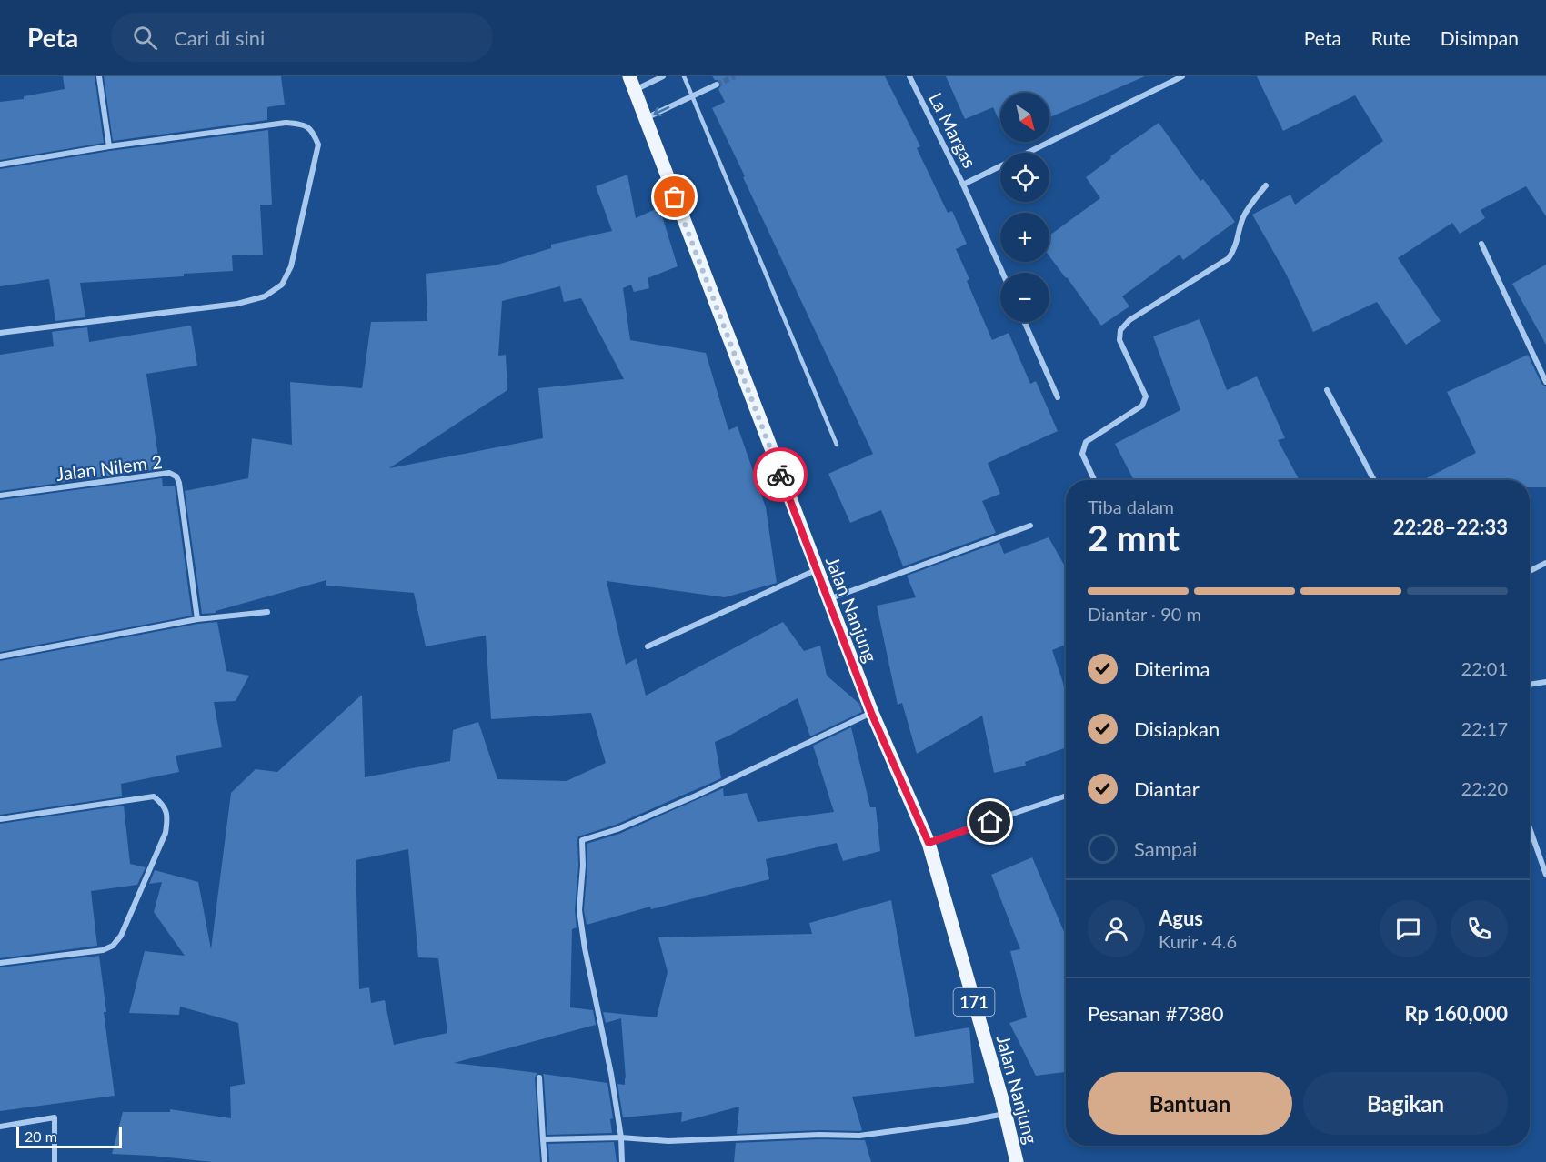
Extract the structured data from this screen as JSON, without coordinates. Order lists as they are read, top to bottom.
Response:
{
  "streets": {
    "main road": ["Jalan Nanjung", "171"],
    "street": ["La Margas", "Jalan Nilem 2"]
  },
  "scale_bar": "20 m",
  "north": "bottom right",
  "page": {
    "header": "Peta",
    "search": "Cari di sini",
    "nav": ["Peta", "Rute", "Disimpan"],
    "map_buttons": ["+", "−"],
    "heading": ["2 mnt", "Tiba dalam", "22:28–22:33"],
    "panel": [
      "Agus",
      "Kurir · 4.6",
      "Pesanan #7380",
      "Rp 160,000"
    ],
    "bar": "Diantar · 90 m",
    "list": [
      ["Diterima", "22:01"],
      ["Disiapkan", "22:17"],
      ["Diantar", "22:20"],
      "Sampai"
    ],
    "buttons": ["Bantuan", "Bagikan"],
    "scale": "20 m"
  }
}
